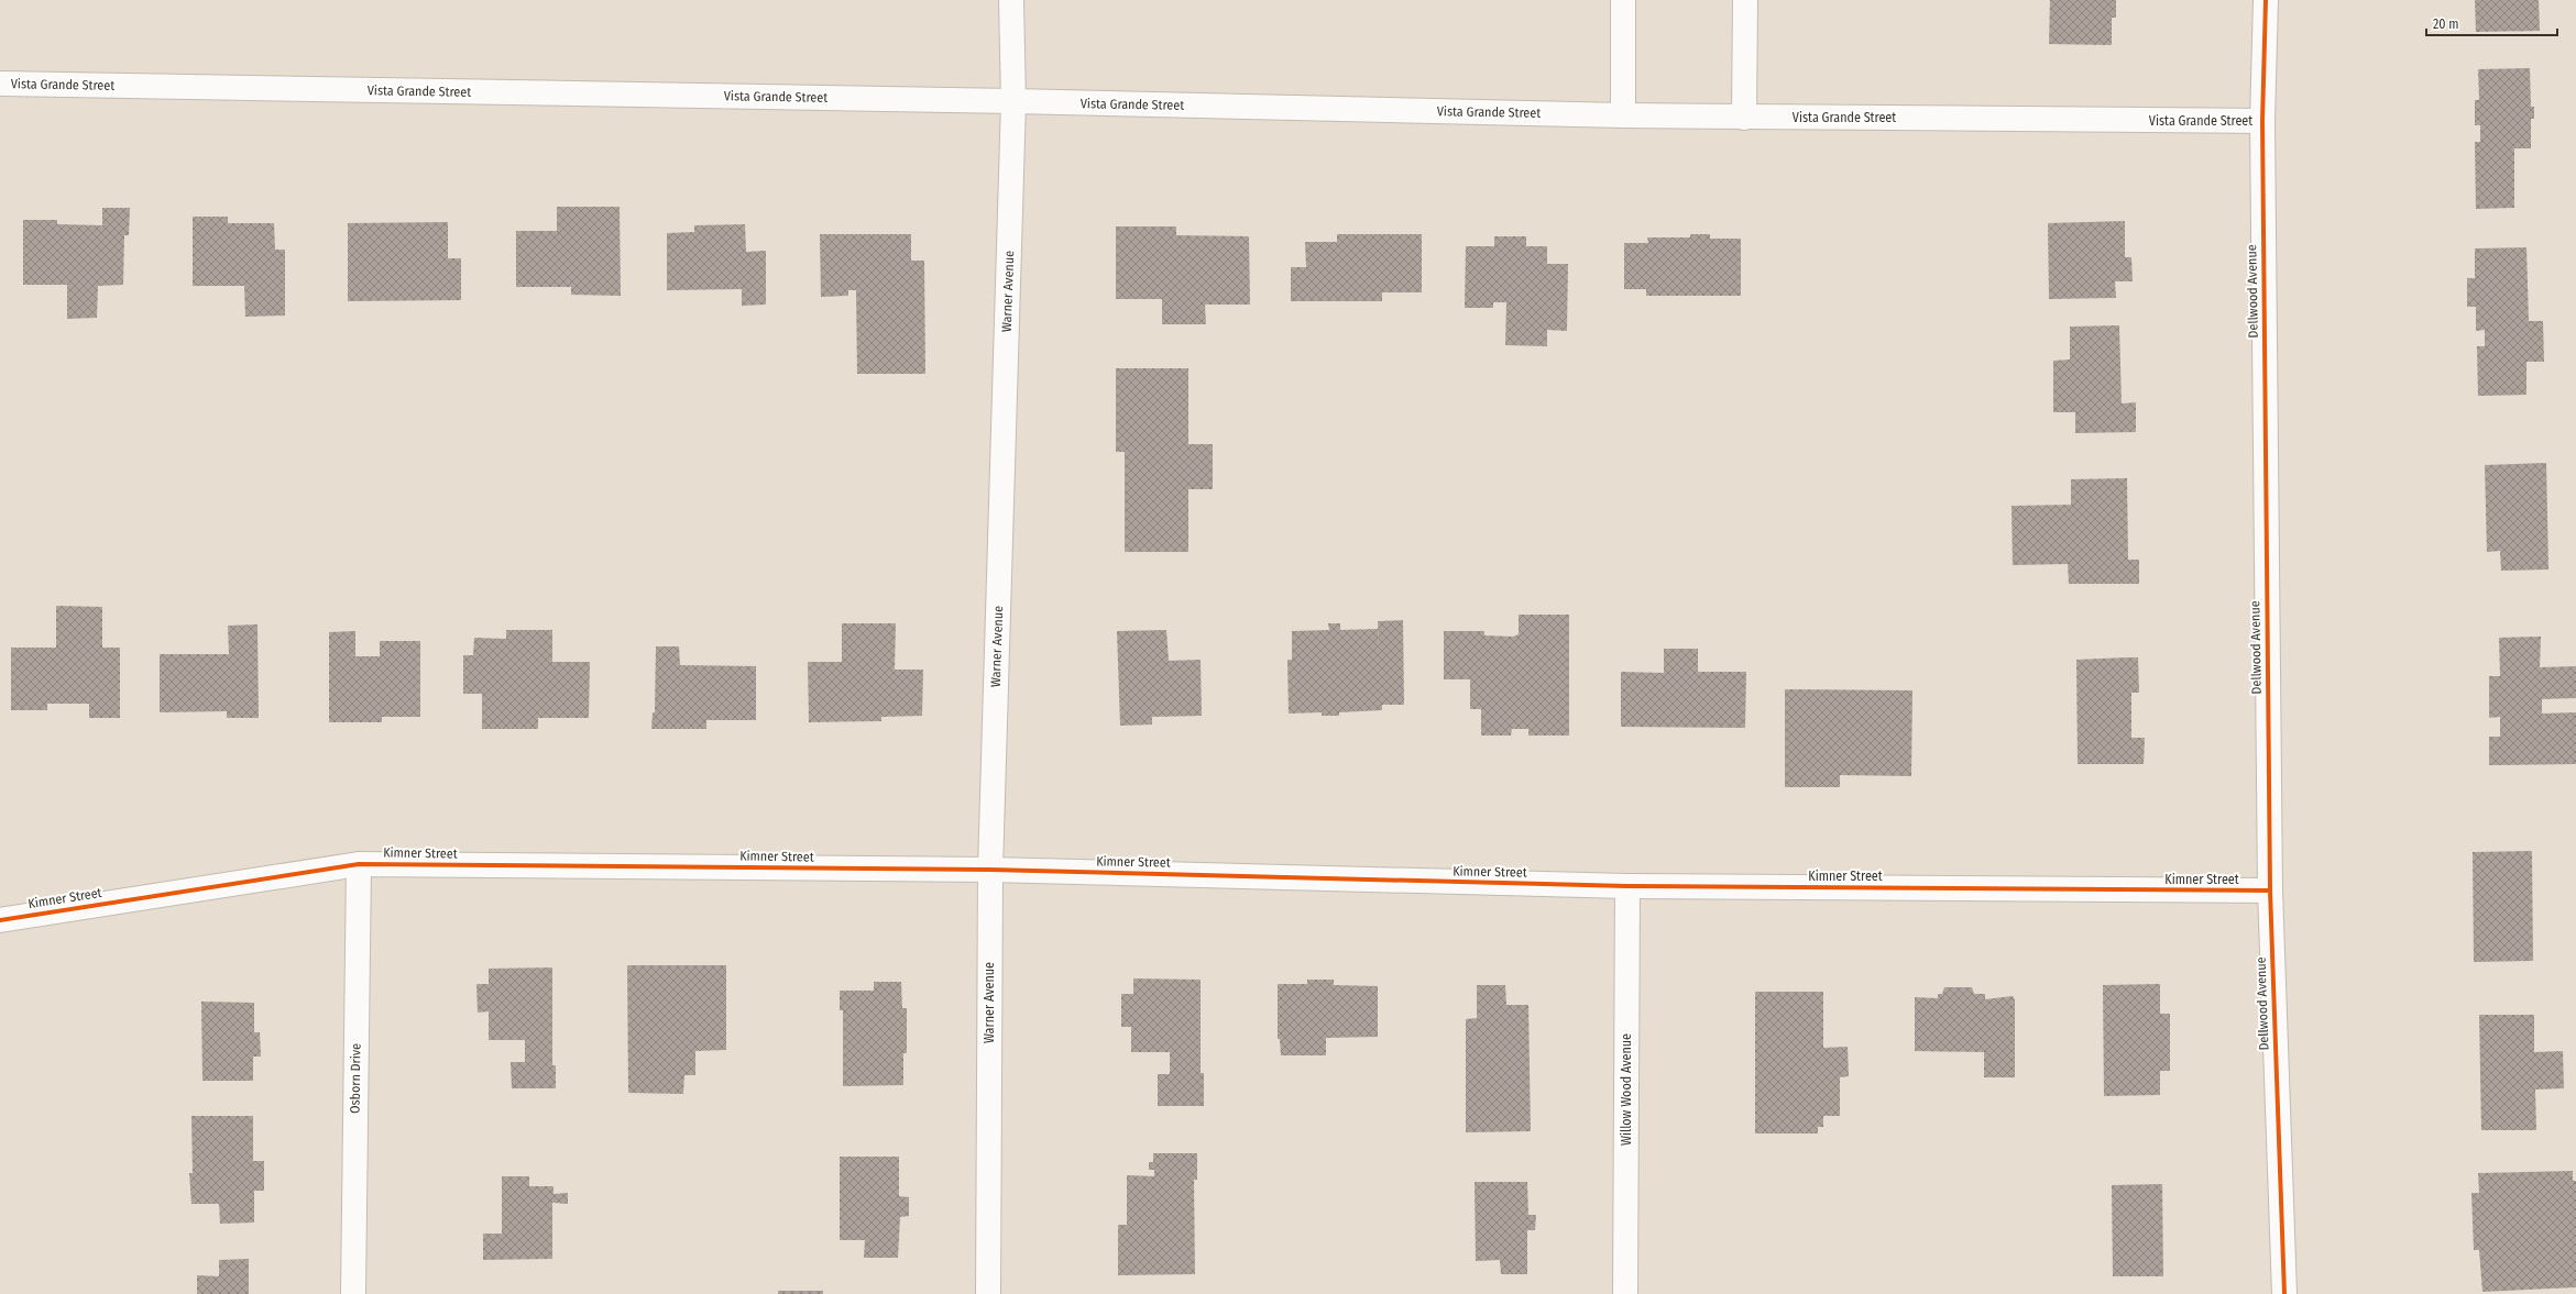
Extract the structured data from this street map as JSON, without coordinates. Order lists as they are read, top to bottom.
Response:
{
  "streets": {
    "street": [
      "Vista Grande Street",
      "Warner Avenue",
      "Dellwood Avenue",
      "Kimner Street",
      "Osborn Drive",
      "Willow Wood Avenue"
    ]
  },
  "crossings": [
    ["Vista Grande Street", "Warner Avenue"],
    ["Vista Grande Street", "Dellwood Avenue"],
    ["Warner Avenue", "Kimner Street"],
    ["Dellwood Avenue", "Kimner Street"],
    ["Kimner Street", "Osborn Drive"],
    ["Kimner Street", "Willow Wood Avenue"]
  ],
  "scale_bar": "20 m"
}
